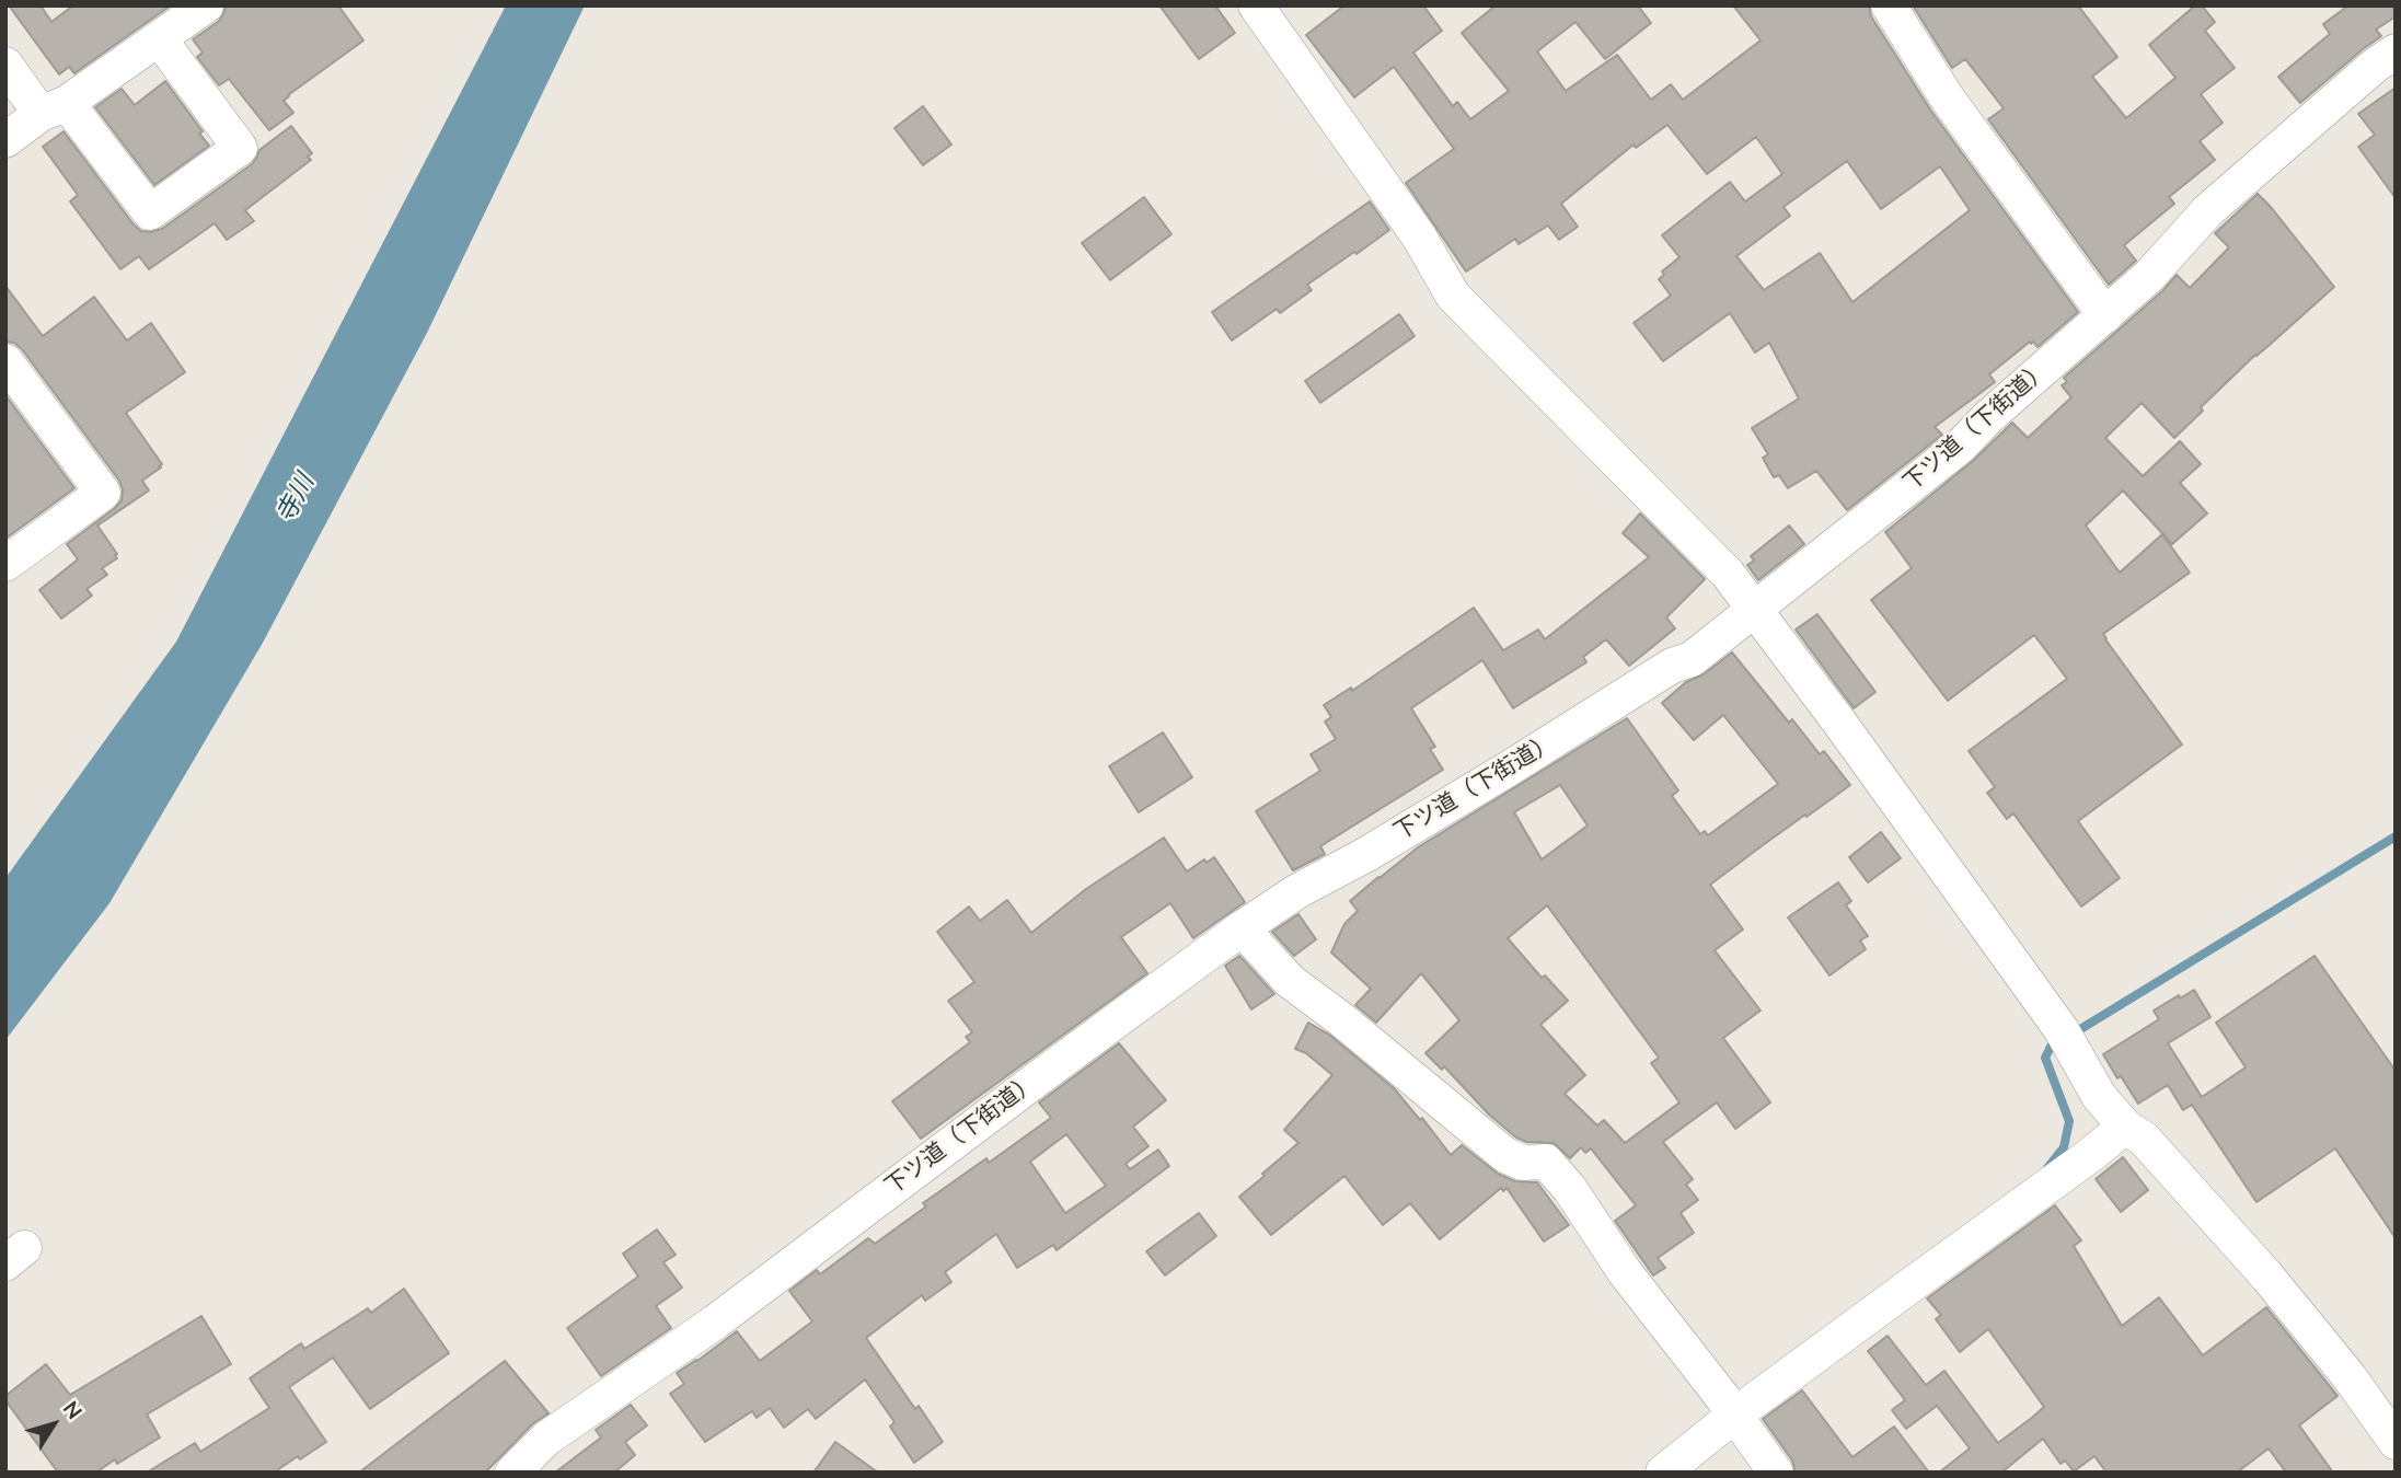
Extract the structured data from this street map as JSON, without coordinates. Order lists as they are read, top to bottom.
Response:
{
  "streets": {
    "street": ["下ツ道（下街道）"]
  },
  "water": ["寺川"],
  "north": "top right"
}
